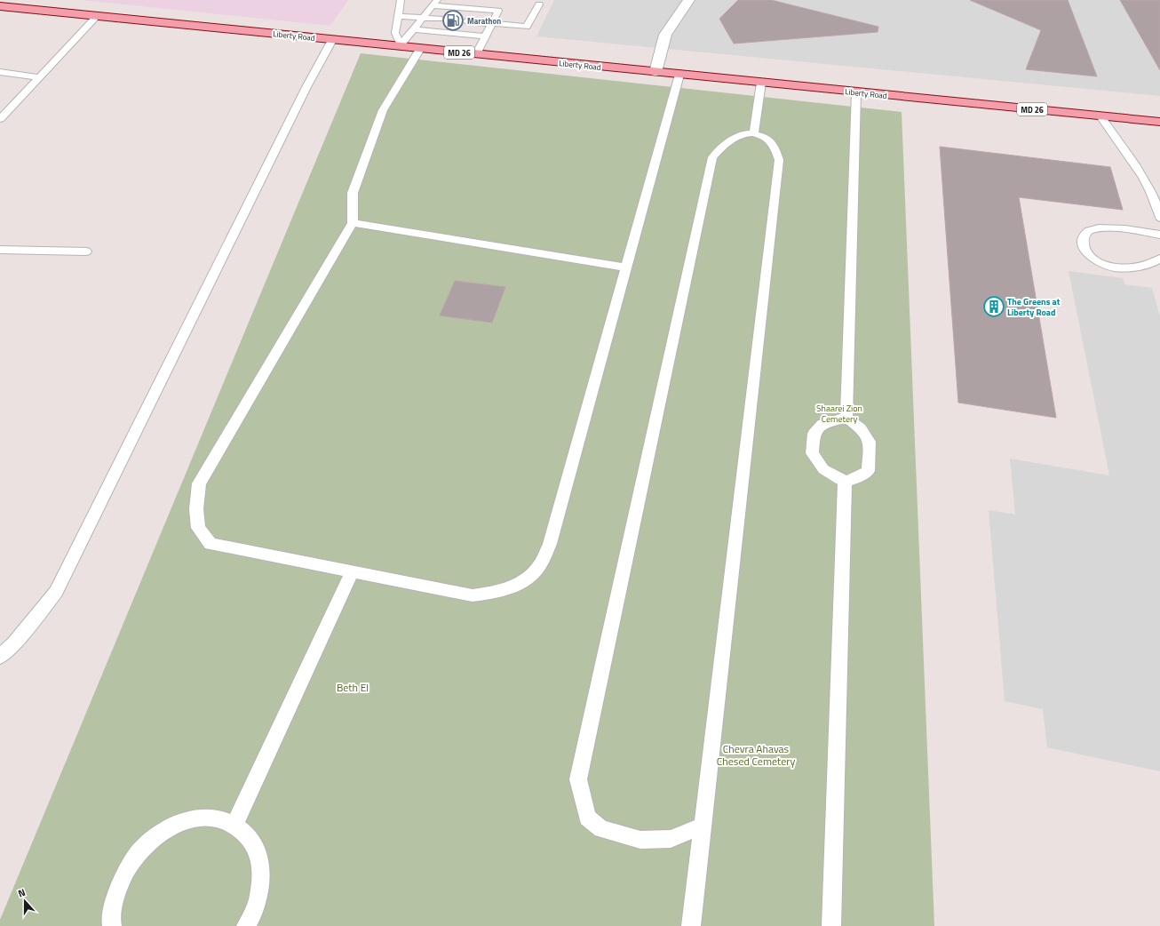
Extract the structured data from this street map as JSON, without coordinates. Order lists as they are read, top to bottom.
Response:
{
  "streets": {
    "main road": ["Liberty Road", "MD 26"]
  },
  "parks": ["Shaarei Zion Cemetery", "Beth El", "Chevra Ahavas Chesed Cemetery"],
  "places": {
    "fuel station": ["Marathon"],
    "building": ["The Greens at Liberty Road"]
  },
  "north": "top"
}
